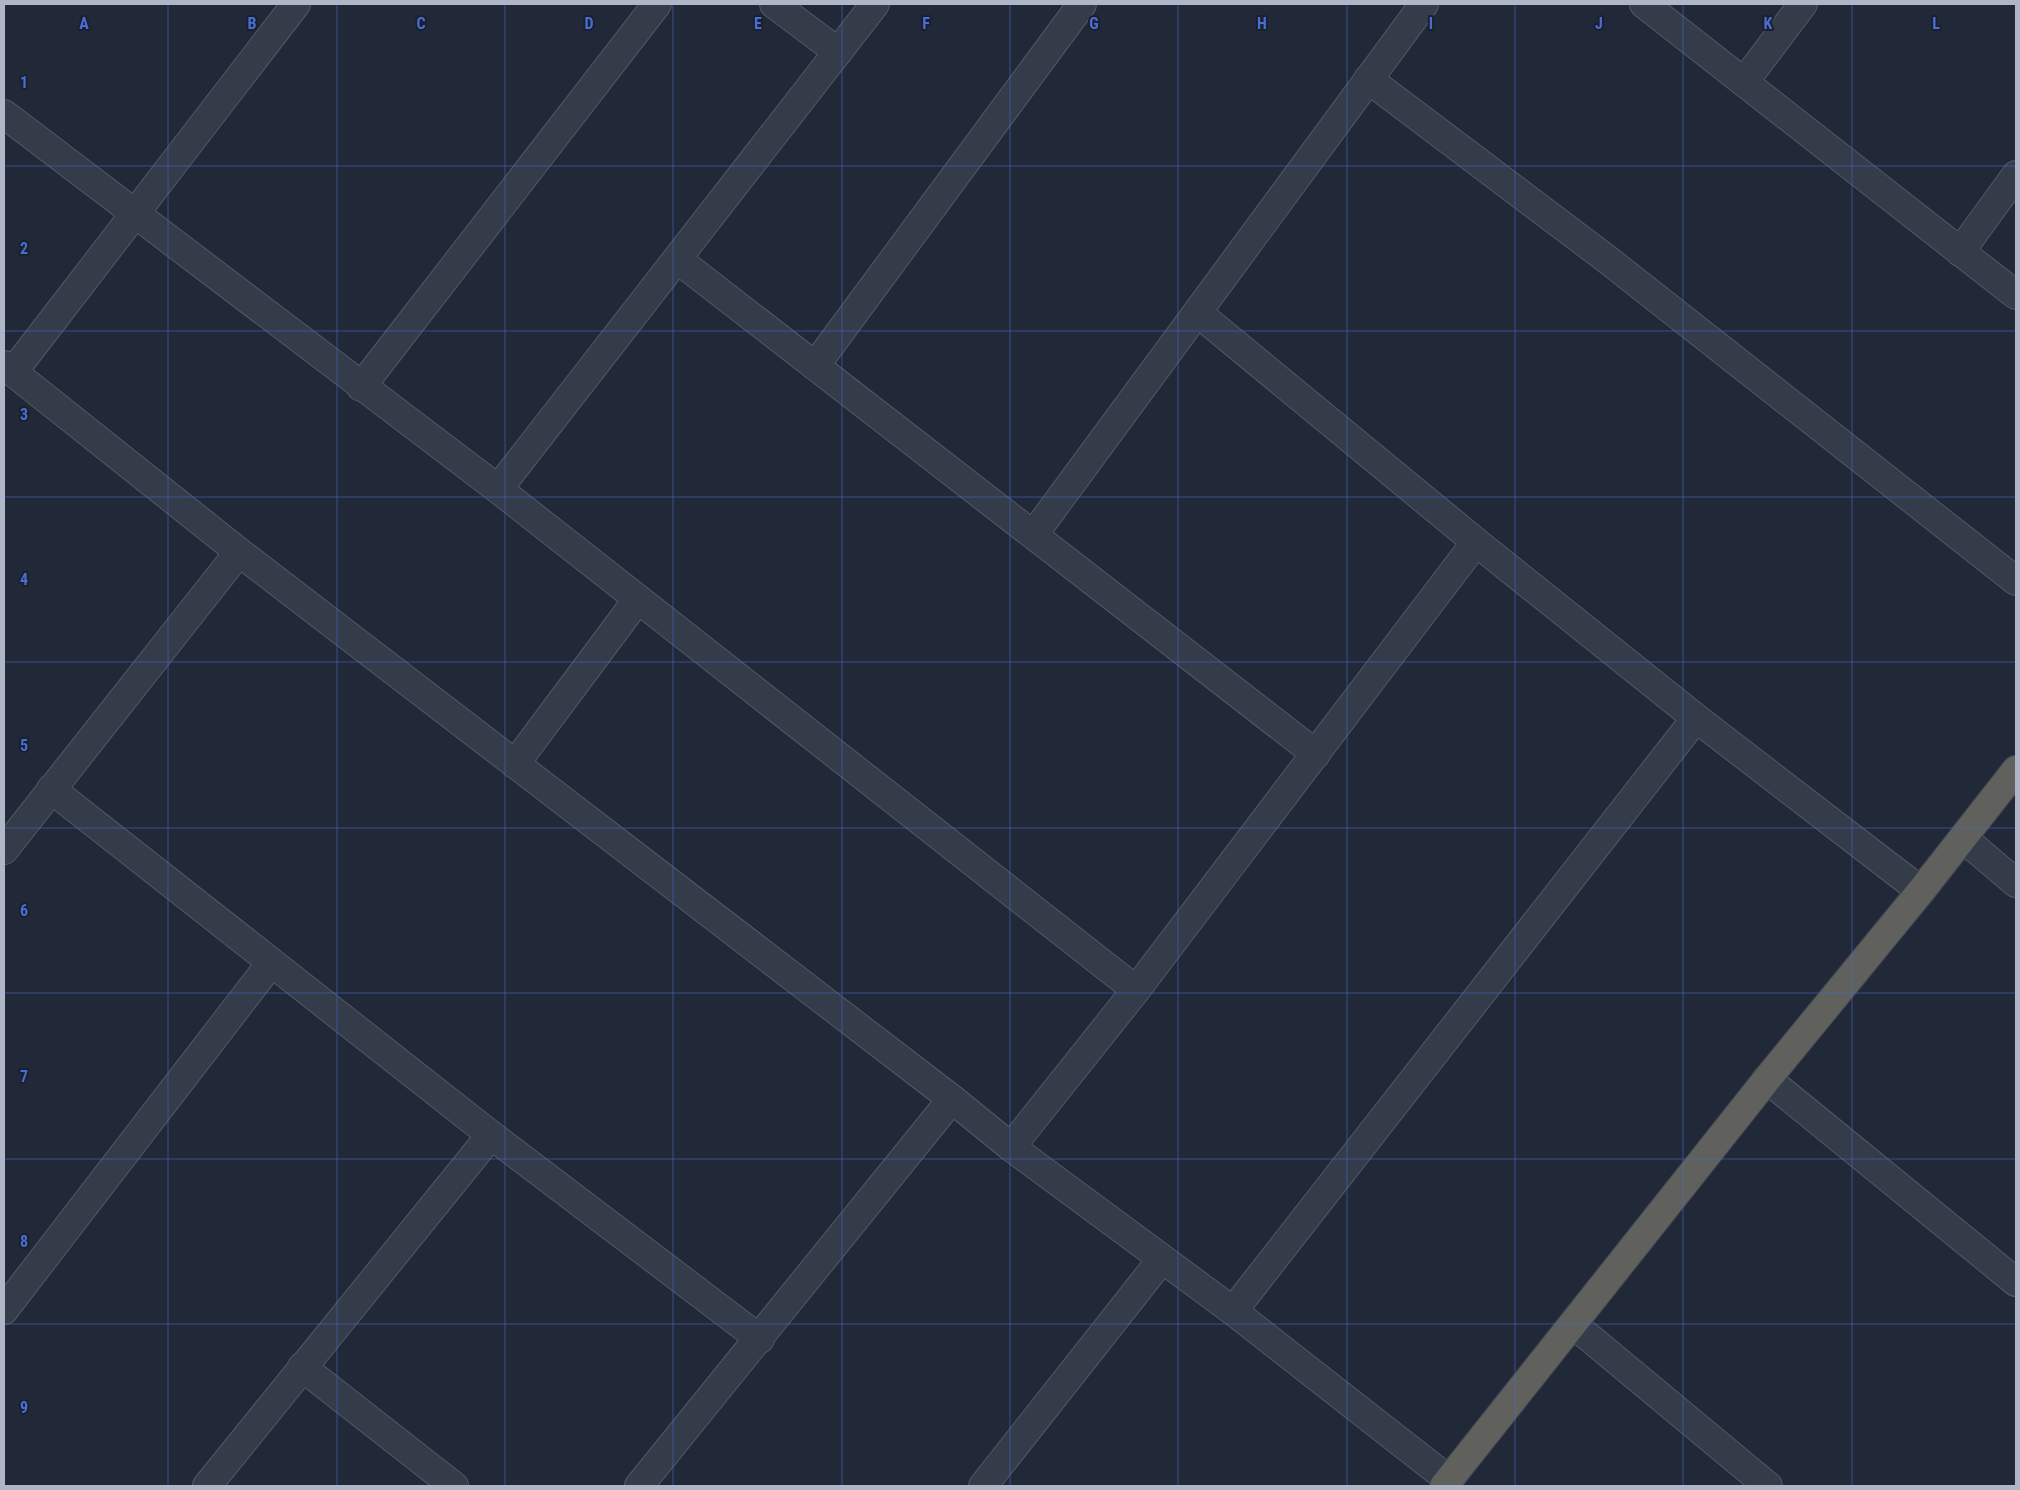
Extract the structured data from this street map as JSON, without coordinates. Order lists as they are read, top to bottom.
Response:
{
  "grid": {
    "columns": [
      "A",
      "B",
      "C",
      "D",
      "E",
      "F",
      "G",
      "H",
      "I",
      "J",
      "K",
      "L"
    ],
    "rows": [
      "1",
      "2",
      "3",
      "4",
      "5",
      "6",
      "7",
      "8",
      "9"
    ]
  }
}
